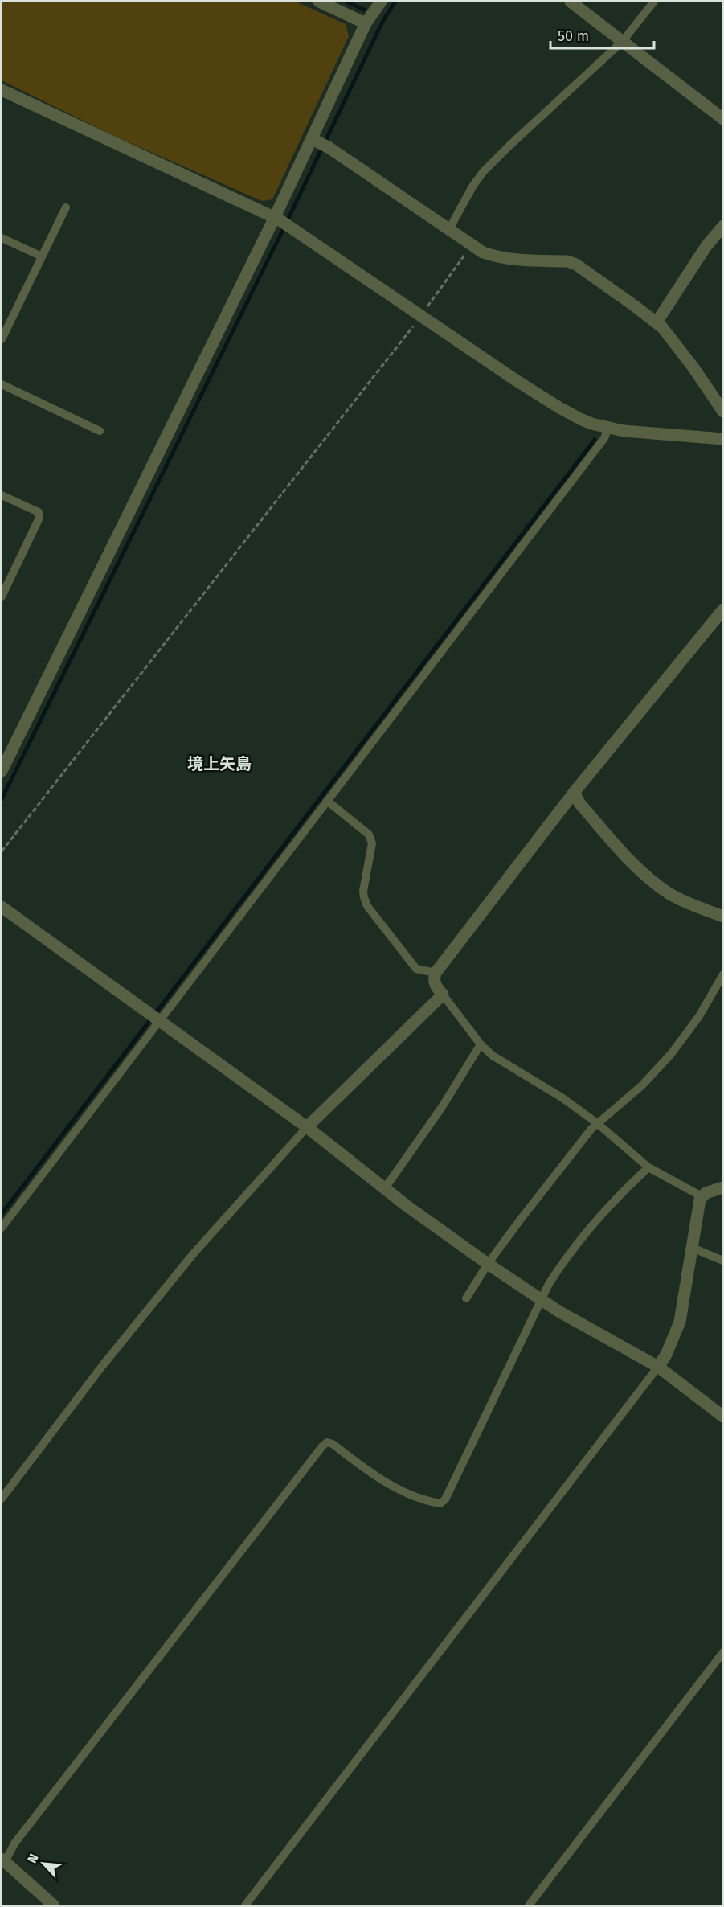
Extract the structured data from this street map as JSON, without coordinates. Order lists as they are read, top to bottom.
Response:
{
  "districts": ["境上矢島"],
  "scale_bar": "50 m",
  "north": "top left"
}
